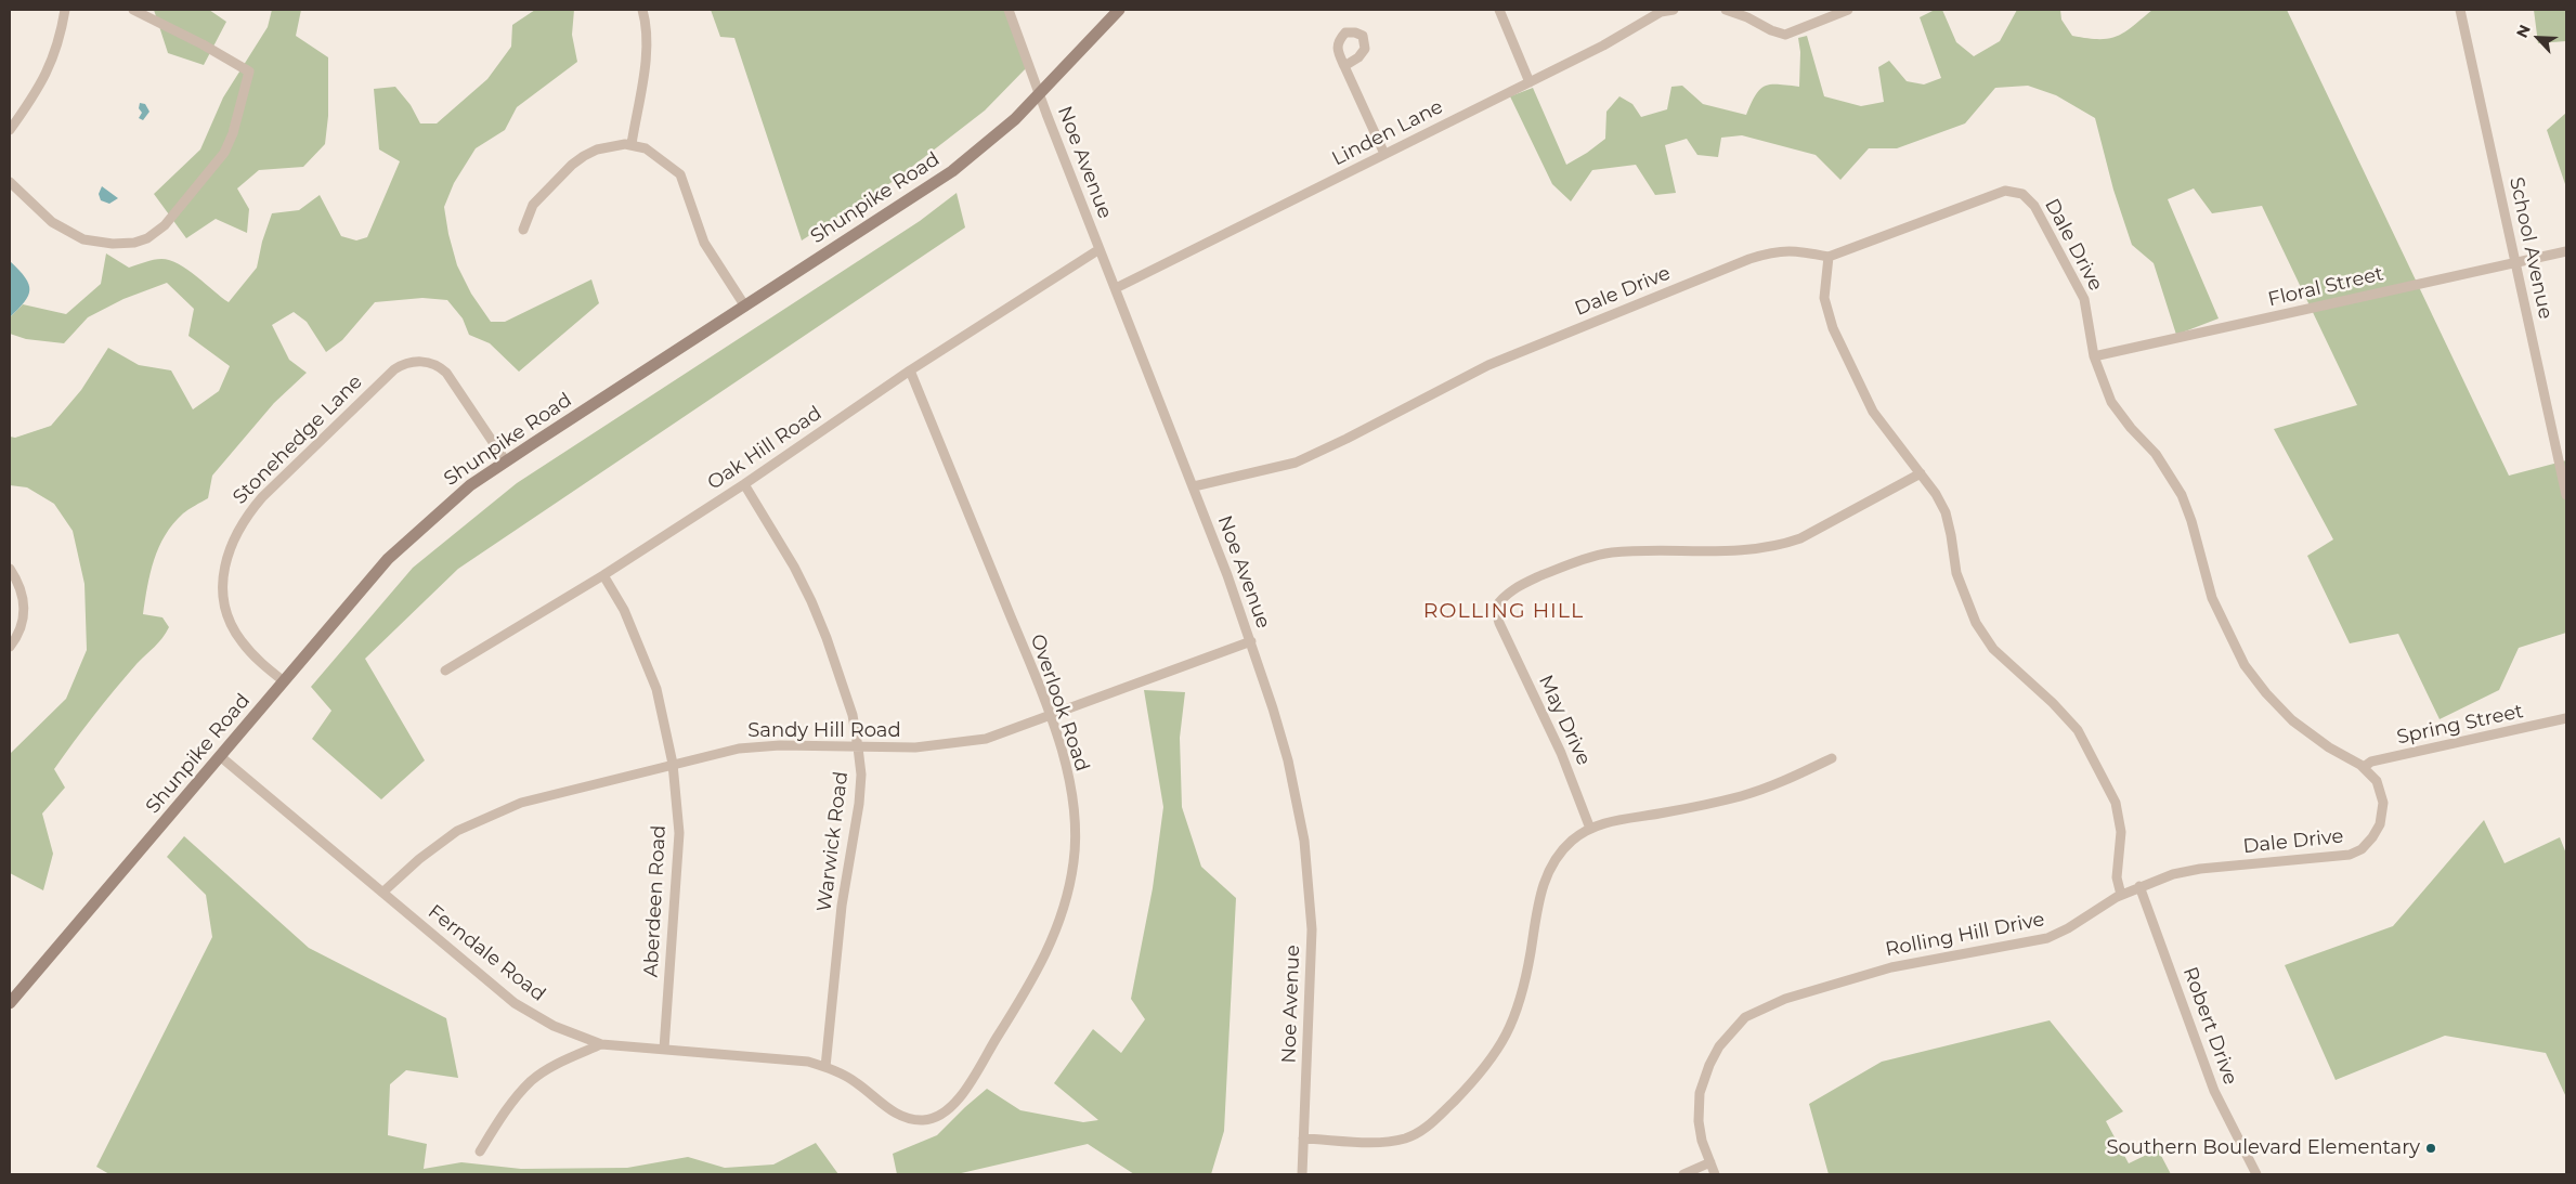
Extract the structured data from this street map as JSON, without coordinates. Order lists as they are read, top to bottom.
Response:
{
  "streets": {
    "main road": ["Shunpike Road"],
    "street": [
      "Linden Lane",
      "Noe Avenue",
      "Dale Drive",
      "School Avenue",
      "Floral Street",
      "Stonehedge Lane",
      "Oak Hill Road",
      "Overlook Road",
      "May Drive",
      "Spring Street",
      "Sandy Hill Road",
      "Warwick Road",
      "Aberdeen Road",
      "Rolling Hill Drive",
      "Ferndale Road",
      "Robert Drive"
    ]
  },
  "crossings": [
    ["Linden Lane", "Noe Avenue"],
    ["Noe Avenue", "Shunpike Road"],
    ["Noe Avenue", "Dale Drive"],
    ["Noe Avenue", "Oak Hill Road"],
    ["Noe Avenue", "Sandy Hill Road"],
    ["Shunpike Road", "Stonehedge Lane"],
    ["Shunpike Road", "Ferndale Road"],
    ["Dale Drive", "Floral Street"],
    ["Dale Drive", "Spring Street"],
    ["Dale Drive", "Rolling Hill Drive"],
    ["Dale Drive", "Robert Drive"],
    ["School Avenue", "Floral Street"],
    ["Oak Hill Road", "Overlook Road"],
    ["Oak Hill Road", "Warwick Road"],
    ["Oak Hill Road", "Aberdeen Road"],
    ["Overlook Road", "Sandy Hill Road"],
    ["Overlook Road", "Ferndale Road"],
    ["Sandy Hill Road", "Warwick Road"],
    ["Sandy Hill Road", "Aberdeen Road"],
    ["Sandy Hill Road", "Ferndale Road"],
    ["Warwick Road", "Ferndale Road"],
    ["Aberdeen Road", "Ferndale Road"]
  ],
  "districts": ["ROLLING HILL"],
  "places": ["Southern Boulevard Elementary"],
  "north": "top left"
}
